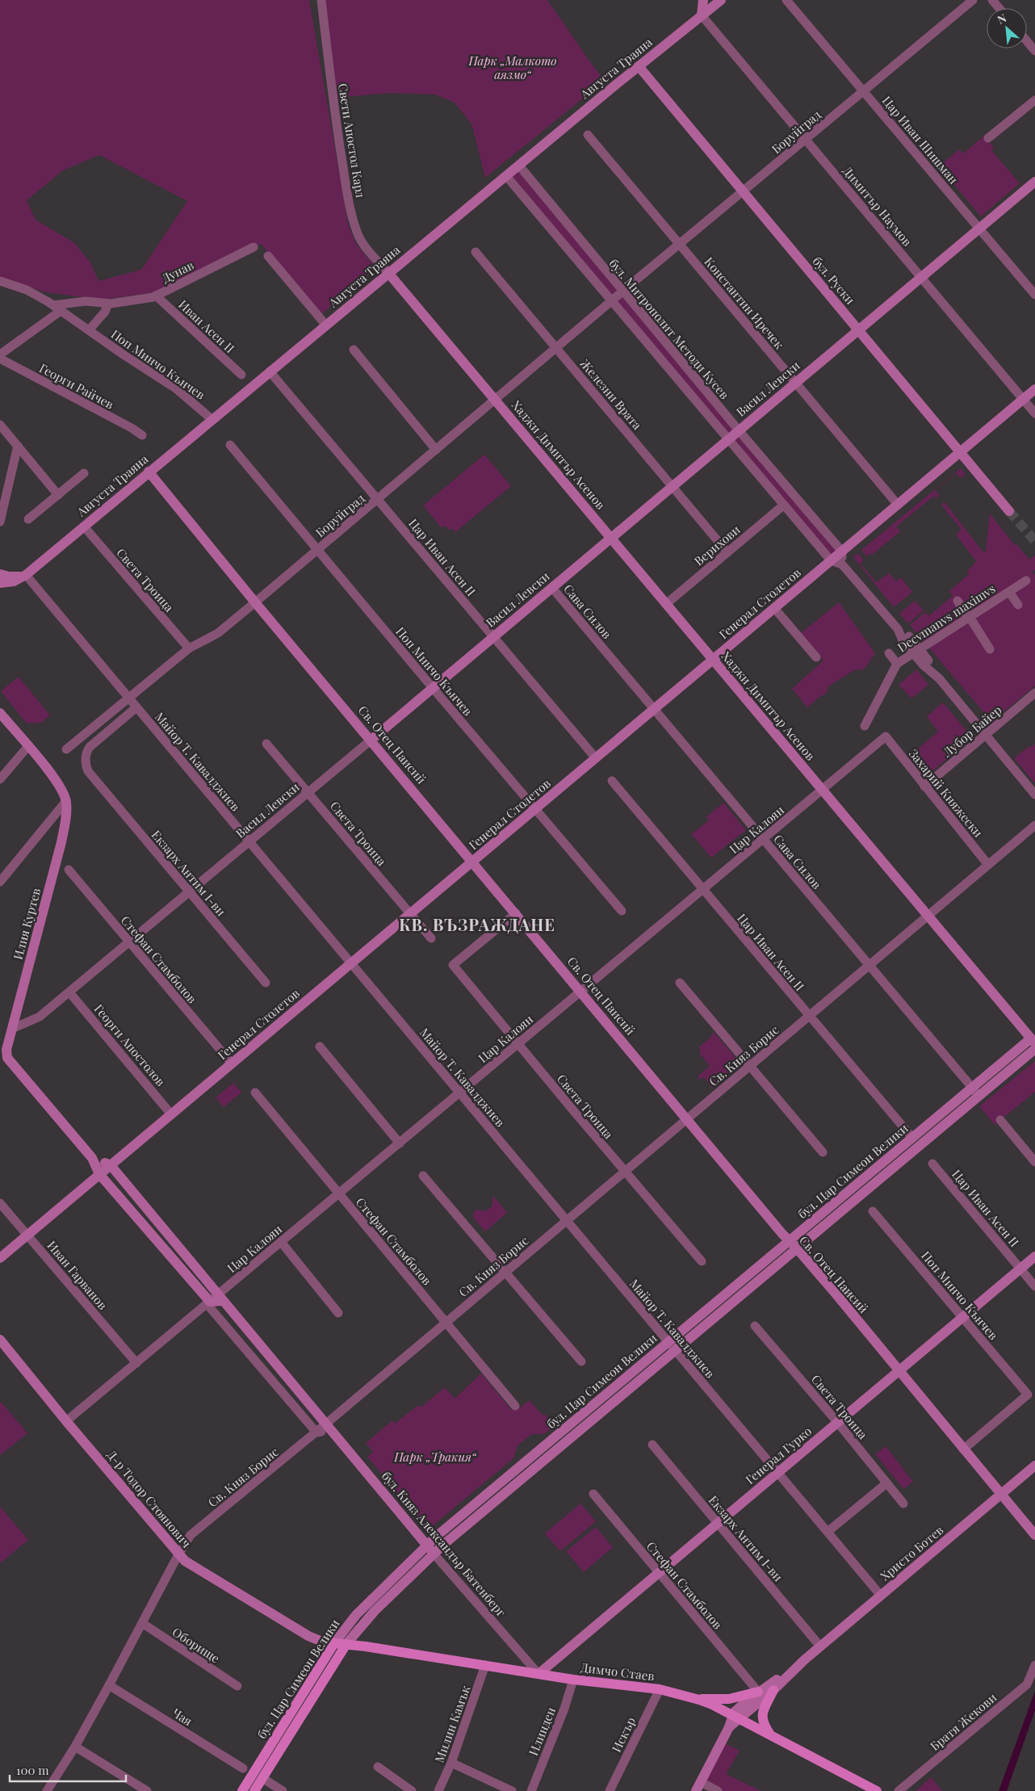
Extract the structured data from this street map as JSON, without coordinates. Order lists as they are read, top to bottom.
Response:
{
  "streets": {
    "main road": ["бул. Цар Симеон Велики", "Димчо Стаев"],
    "street": [
      "Августа Траяна",
      "Боруйград",
      "Цар Иван Шишман",
      "Свети Апостол Карл",
      "Димитър Наумов",
      "Дунав",
      "бул. Руски",
      "Константин Иречек",
      "Иван Асен ІІ",
      "бул. Митрополит Методи Кусев",
      "Поп Минчо Кънчев",
      "Георги Райчев",
      "Васил Левски",
      "Железни Врата",
      "Хаджи Димитър Асенов",
      "Верихови",
      "Цар Иван Асен II",
      "Света Троица",
      "Генерал Столетов",
      "Сава Силов",
      "Decvmanvs maximvs",
      "Лубор Байер",
      "Св. Отец Паисий",
      "Майор Т. Кавалджиев",
      "Захарий Княжески",
      "Цар Калоян",
      "Екзарх Антим I-ви",
      "Илия Куртев",
      "Стефан Стамболов",
      "Георги Апостолов",
      "Св. Княз Борис",
      "Иван Гарванов",
      "Генерал Гурко",
      "Д-р Тодор Стоянович",
      "бул. Княз Александър Батенберг",
      "Христо Ботев",
      "Оборище",
      "Чая",
      "Братя Жекови",
      "Милин Камък",
      "Илинден",
      "Искър"
    ]
  },
  "crossings": [
    ["Августа Траяна", "Свети Апостол Карл"],
    ["Августа Траяна", "Димитър Наумов"],
    ["Августа Траяна", "бул. Руски"],
    ["Августа Траяна", "бул. Митрополит Методи Кусев"],
    ["Августа Траяна", "Поп Минчо Кънчев"],
    ["Августа Траяна", "Хаджи Димитър Асенов"],
    ["Августа Траяна", "Цар Иван Асен II"],
    ["Августа Траяна", "Света Троица"],
    ["Августа Траяна", "Св. Отец Паисий"],
    ["Августа Траяна", "Майор Т. Кавалджиев"],
    ["Боруйград", "Цар Иван Шишман"],
    ["Боруйград", "Димитър Наумов"],
    ["Боруйград", "бул. Руски"],
    ["Боруйград", "Константин Иречек"],
    ["Боруйград", "бул. Митрополит Методи Кусев"],
    ["Боруйград", "Поп Минчо Кънчев"],
    ["Боруйград", "Железни Врата"],
    ["Боруйград", "Хаджи Димитър Асенов"],
    ["Боруйград", "Цар Иван Асен II"],
    ["Боруйград", "Света Троица"],
    ["Боруйград", "Св. Отец Паисий"],
    ["Боруйград", "Майор Т. Кавалджиев"],
    ["Цар Иван Шишман", "Васил Левски"],
    ["Свети Апостол Карл", "Хаджи Димитър Асенов"],
    ["Димитър Наумов", "Васил Левски"],
    ["Димитър Наумов", "Генерал Столетов"],
    ["Дунав", "Иван Асен ІІ"],
    ["бул. Руски", "Васил Левски"],
    ["бул. Руски", "Генерал Столетов"],
    ["Константин Иречек", "Васил Левски"],
    ["Константин Иречек", "Генерал Столетов"],
    ["бул. Митрополит Методи Кусев", "Васил Левски"],
    ["бул. Митрополит Методи Кусев", "Генерал Столетов"],
    ["Поп Минчо Кънчев", "Васил Левски"],
    ["Поп Минчо Кънчев", "Генерал Столетов"],
    ["Поп Минчо Кънчев", "Св. Отец Паисий"],
    ["Поп Минчо Кънчев", "Генерал Гурко"],
    ["Васил Левски", "Железни Врата"],
    ["Васил Левски", "Хаджи Димитър Асенов"],
    ["Васил Левски", "Цар Иван Асен II"],
    ["Васил Левски", "Света Троица"],
    ["Васил Левски", "Сава Силов"],
    ["Васил Левски", "Св. Отец Паисий"],
    ["Васил Левски", "Майор Т. Кавалджиев"],
    ["Васил Левски", "Екзарх Антим I-ви"],
    ["Васил Левски", "Илия Куртев"],
    ["Васил Левски", "Стефан Стамболов"],
    ["Васил Левски", "Георги Апостолов"],
    ["Железни Врата", "Верихови"],
    ["Хаджи Димитър Асенов", "Верихови"],
    ["Хаджи Димитър Асенов", "Генерал Столетов"],
    ["Хаджи Димитър Асенов", "Цар Калоян"],
    ["Хаджи Димитър Асенов", "Св. Княз Борис"],
    ["Хаджи Димитър Асенов", "бул. Цар Симеон Велики"],
    ["Цар Иван Асен II", "Генерал Столетов"],
    ["Цар Иван Асен II", "Цар Калоян"],
    ["Цар Иван Асен II", "Св. Княз Борис"],
    ["Цар Иван Асен II", "бул. Цар Симеон Велики"],
    ["Цар Иван Асен II", "Генерал Гурко"],
    ["Света Троица", "Генерал Столетов"],
    ["Света Троица", "Св. Отец Паисий"],
    ["Света Троица", "Цар Калоян"],
    ["Света Троица", "Св. Княз Борис"],
    ["Света Троица", "Генерал Гурко"],
    ["Генерал Столетов", "Сава Силов"],
    ["Генерал Столетов", "Св. Отец Паисий"],
    ["Генерал Столетов", "Майор Т. Кавалджиев"],
    ["Генерал Столетов", "Стефан Стамболов"],
    ["Генерал Столетов", "Георги Апостолов"],
    ["Генерал Столетов", "Иван Гарванов"],
    ["Генерал Столетов", "бул. Княз Александър Батенберг"],
    ["Сава Силов", "Цар Калоян"],
    ["Сава Силов", "Св. Княз Борис"],
    ["Сава Силов", "бул. Цар Симеон Велики"],
    ["Лубор Байер", "Захарий Княжески"],
    ["Св. Отец Паисий", "Цар Калоян"],
    ["Св. Отец Паисий", "Св. Княз Борис"],
    ["Св. Отец Паисий", "бул. Цар Симеон Велики"],
    ["Св. Отец Паисий", "Генерал Гурко"],
    ["Св. Отец Паисий", "Христо Ботев"],
    ["Майор Т. Кавалджиев", "Цар Калоян"],
    ["Майор Т. Кавалджиев", "Екзарх Антим I-ви"],
    ["Майор Т. Кавалджиев", "Св. Княз Борис"],
    ["Майор Т. Кавалджиев", "бул. Цар Симеон Велики"],
    ["Майор Т. Кавалджиев", "Генерал Гурко"],
    ["Майор Т. Кавалджиев", "Христо Ботев"],
    ["Захарий Княжески", "Цар Калоян"],
    ["Захарий Княжески", "Св. Княз Борис"],
    ["Цар Калоян", "Стефан Стамболов"],
    ["Цар Калоян", "Иван Гарванов"],
    ["Цар Калоян", "Д-р Тодор Стоянович"],
    ["Цар Калоян", "бул. Княз Александър Батенберг"],
    ["Екзарх Антим I-ви", "Генерал Гурко"],
    ["Екзарх Антим I-ви", "Христо Ботев"],
    ["Илия Куртев", "бул. Княз Александър Батенберг"],
    ["Стефан Стамболов", "Св. Княз Борис"],
    ["Стефан Стамболов", "Генерал Гурко"],
    ["Стефан Стамболов", "Христо Ботев"],
    ["Св. Княз Борис", "Д-р Тодор Стоянович"],
    ["Св. Княз Борис", "бул. Княз Александър Батенберг"],
    ["Св. Княз Борис", "Оборище"],
    ["Св. Княз Борис", "Чая"],
    ["бул. Цар Симеон Велики", "Д-р Тодор Стоянович"],
    ["бул. Цар Симеон Велики", "бул. Княз Александър Батенберг"],
    ["бул. Цар Симеон Велики", "Димчо Стаев"],
    ["Генерал Гурко", "бул. Княз Александър Батенберг"],
    ["Генерал Гурко", "Димчо Стаев"],
    ["Д-р Тодор Стоянович", "Димчо Стаев"],
    ["бул. Княз Александър Батенберг", "Димчо Стаев"],
    ["Христо Ботев", "Димчо Стаев"],
    ["Димчо Стаев", "Милин Камък"],
    ["Димчо Стаев", "Илинден"],
    ["Димчо Стаев", "Искър"]
  ],
  "districts": ["КВ. ВЪЗРАЖДАНЕ"],
  "parks": ["Парк „Малкото аязмо“", "Парк „Тракия“"],
  "scale_bar": "100 m",
  "north": "top left"
}
